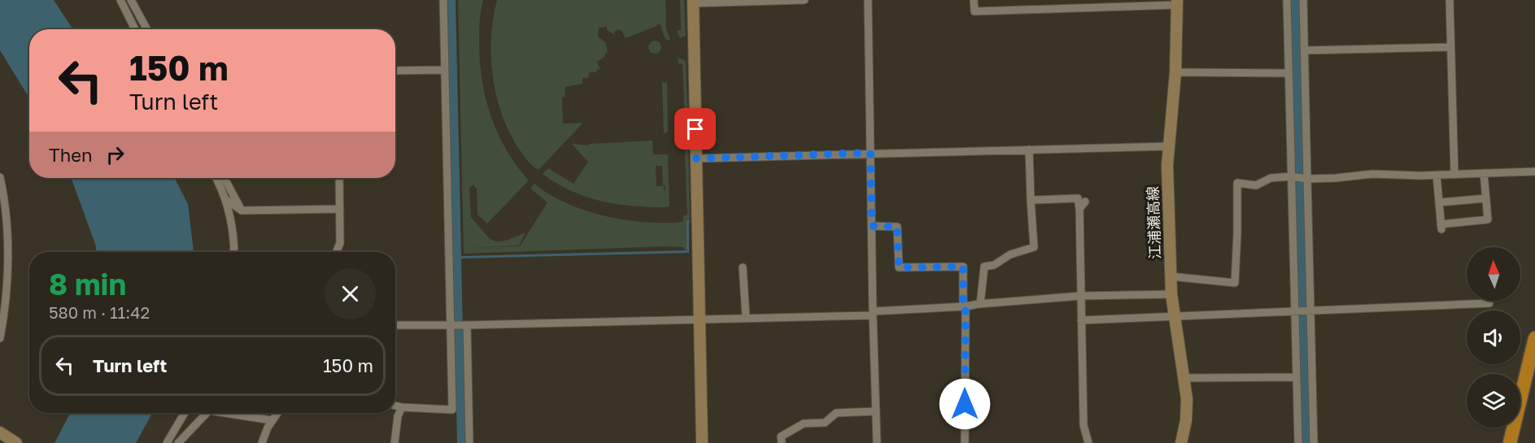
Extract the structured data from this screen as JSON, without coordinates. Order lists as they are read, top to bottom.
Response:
{
  "streets": {
    "main road": ["江浦瀬高線"]
  },
  "north": "top",
  "page": {
    "turn": ["150 m", "Turn left"],
    "then": "Then",
    "heading": ["8 min", "580 m · 11:42"],
    "list": [
      {
        "name": "Turn left",
        "value": "150 m"
      }
    ]
  }
}
